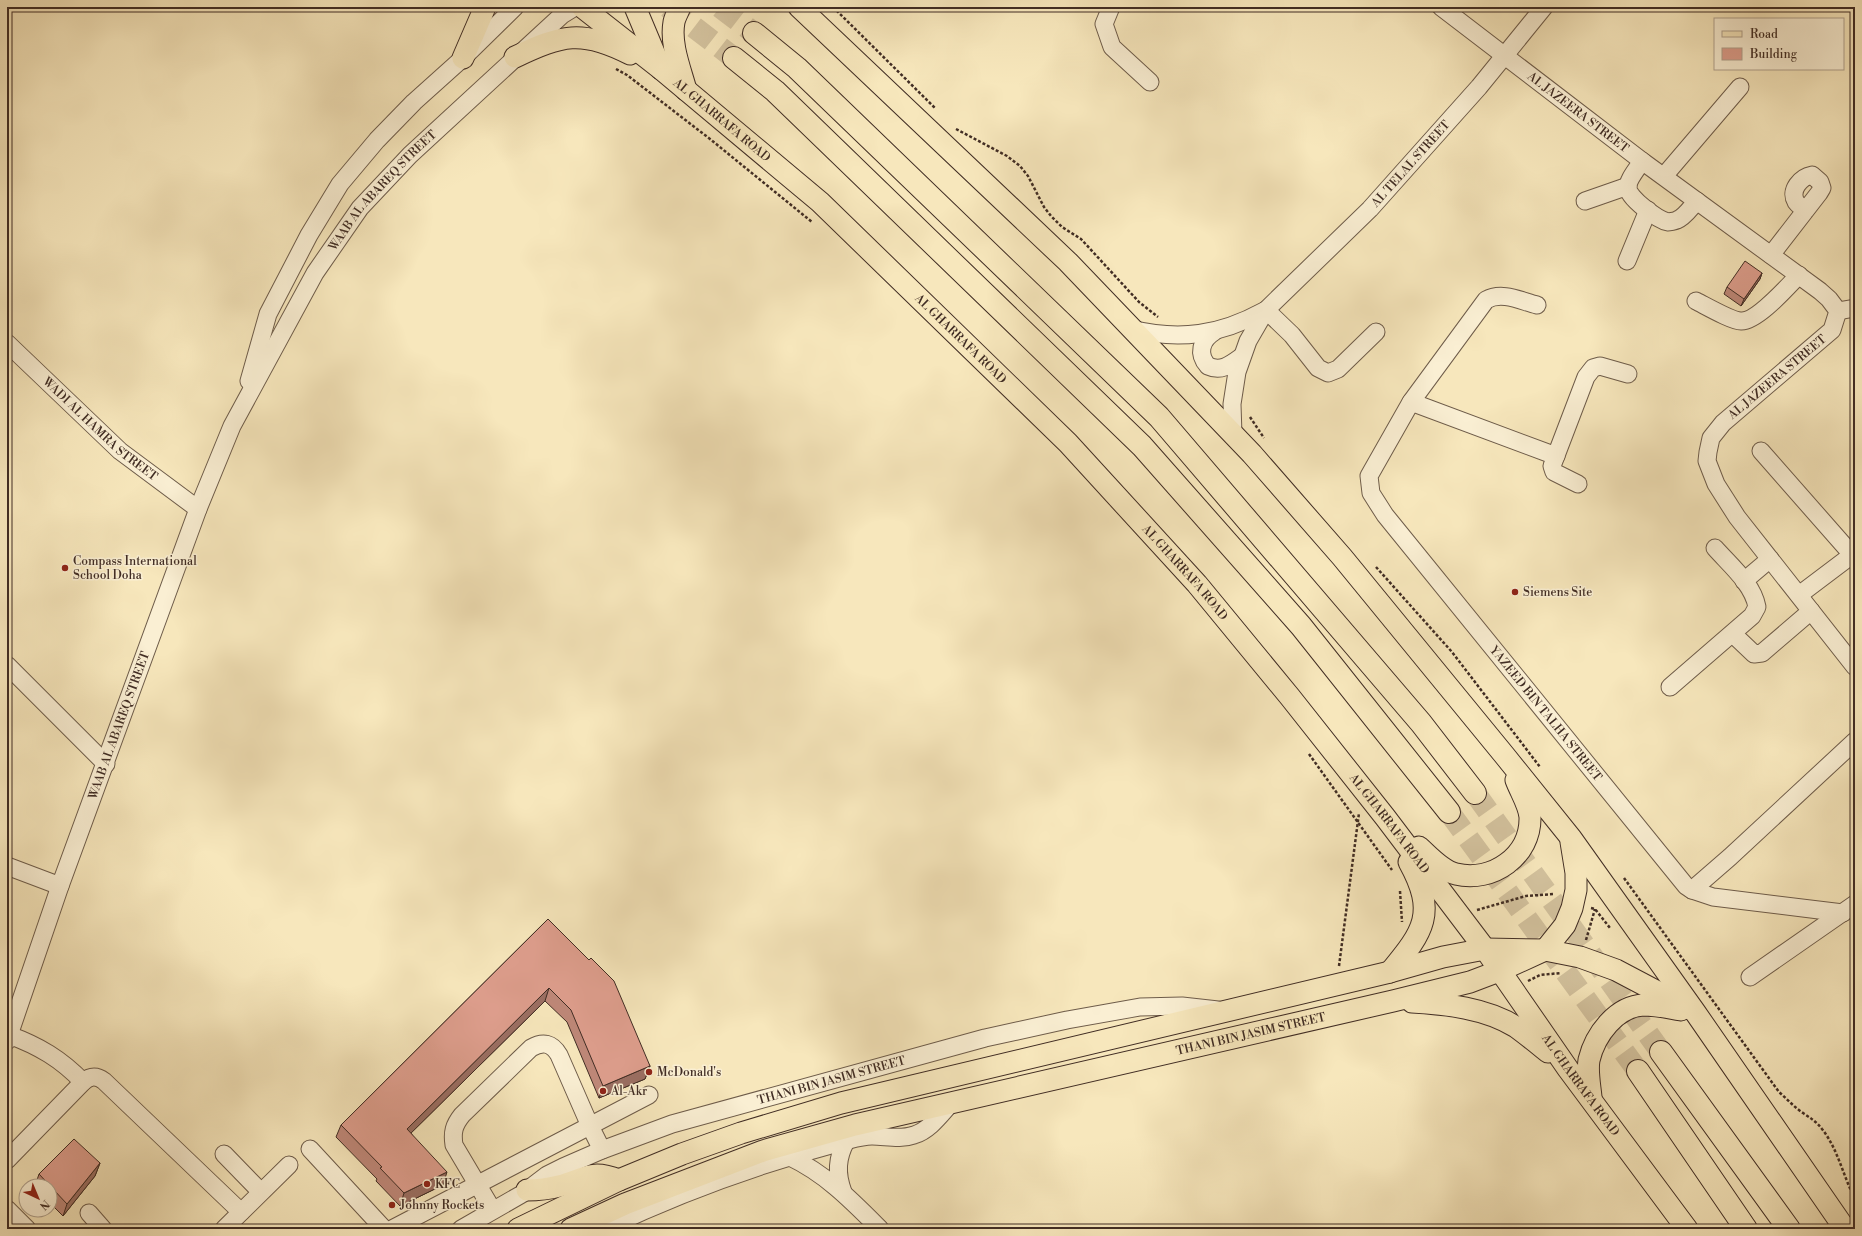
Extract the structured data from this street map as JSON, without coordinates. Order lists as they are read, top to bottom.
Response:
{
  "streets": {
    "main road": ["AL GHARRAFA ROAD", "THANI BIN JASIM STREET"],
    "street": [
      "AL JAZEERA STREET",
      "AL TELAL STREET",
      "WAAB AL ABAREQ STREET",
      "WADI AL HAMRA STREET",
      "YAZEED BIN TALHA STREET"
    ]
  },
  "crossings": [
    ["AL JAZEERA STREET", "AL TELAL STREET"],
    ["AL GHARRAFA ROAD", "THANI BIN JASIM STREET"],
    ["WAAB AL ABAREQ STREET", "WADI AL HAMRA STREET"]
  ],
  "places": [
    "Compass International School Doha",
    "Siemens Site",
    "McDonald's",
    "Al-Akr",
    "KFC",
    "Johnny Rockets"
  ],
  "legend": ["Road", "Building"],
  "north": "bottom right"
}
